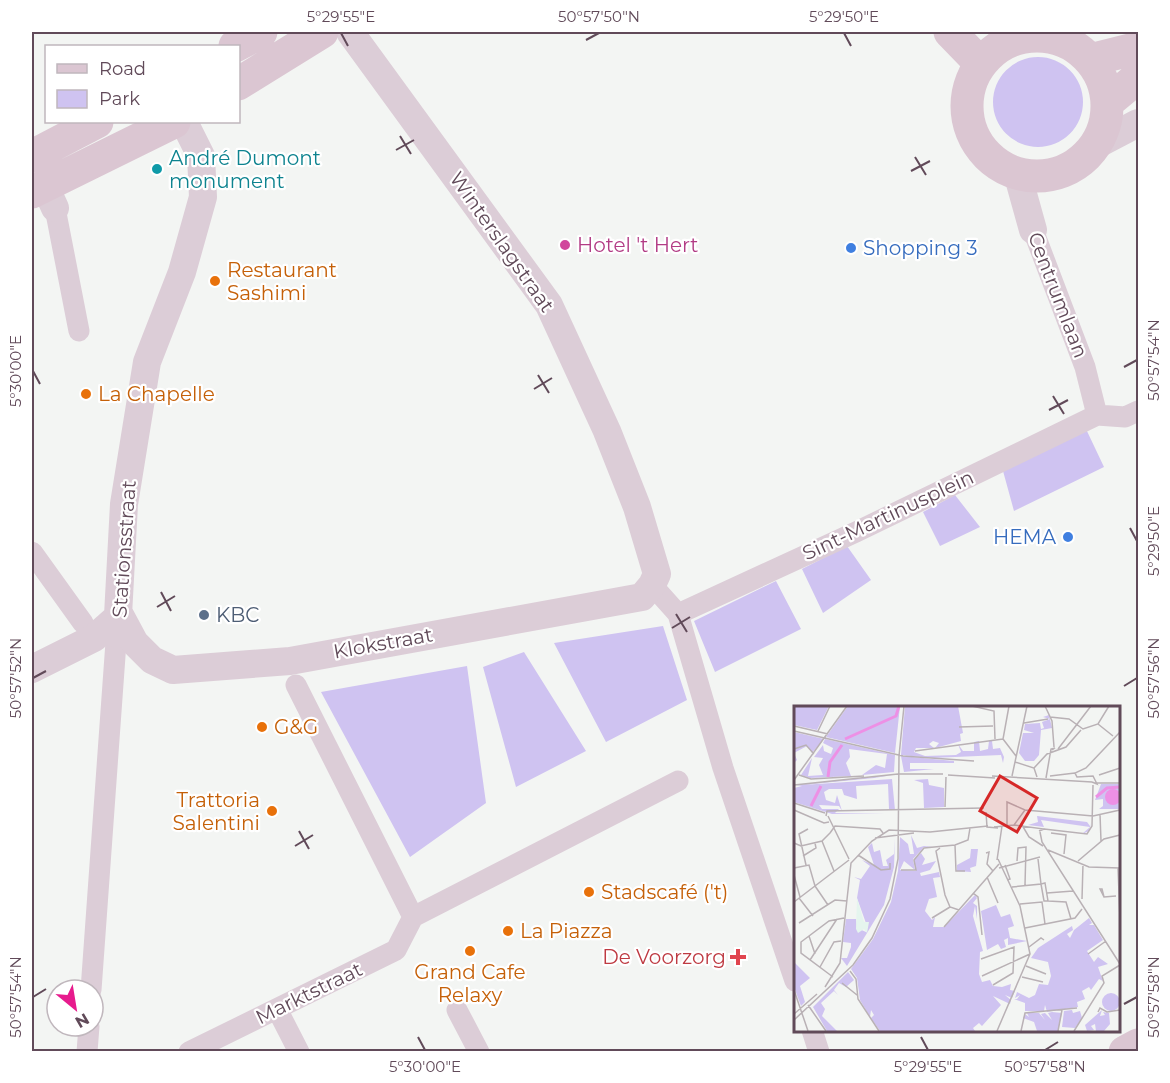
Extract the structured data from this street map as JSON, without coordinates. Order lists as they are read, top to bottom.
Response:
{
  "streets": {
    "street": [
      "Winterslagstraat",
      "Centrumlaan",
      "Sint-Martinusplein",
      "Stationsstraat",
      "Klokstraat",
      "Marktstraat"
    ]
  },
  "crossings": [
    ["Winterslagstraat", "Klokstraat"],
    ["Centrumlaan", "Sint-Martinusplein"],
    ["Stationsstraat", "Klokstraat"]
  ],
  "places": {
    "other": [
      "André Dumont monument",
      "Hotel 't Hert",
      "Shopping 3",
      "Restaurant Sashimi",
      "La Chapelle",
      "HEMA",
      "KBC",
      "G&G",
      "Trattoria Salentini",
      "Stadscafé ('t)",
      "La Piazza",
      "Grand Cafe Relaxy"
    ],
    "health": ["De Voorzorg"]
  },
  "legend": ["Road", "Park"],
  "north": "bottom right",
  "coordinates": [
    "5°29'55\"E",
    "50°57'50\"N",
    "5°29'50\"E",
    "50°57'54\"N",
    "5°30'00\"E",
    "50°57'56\"N",
    "50°57'52\"N",
    "50°57'58\"N"
  ]
}
